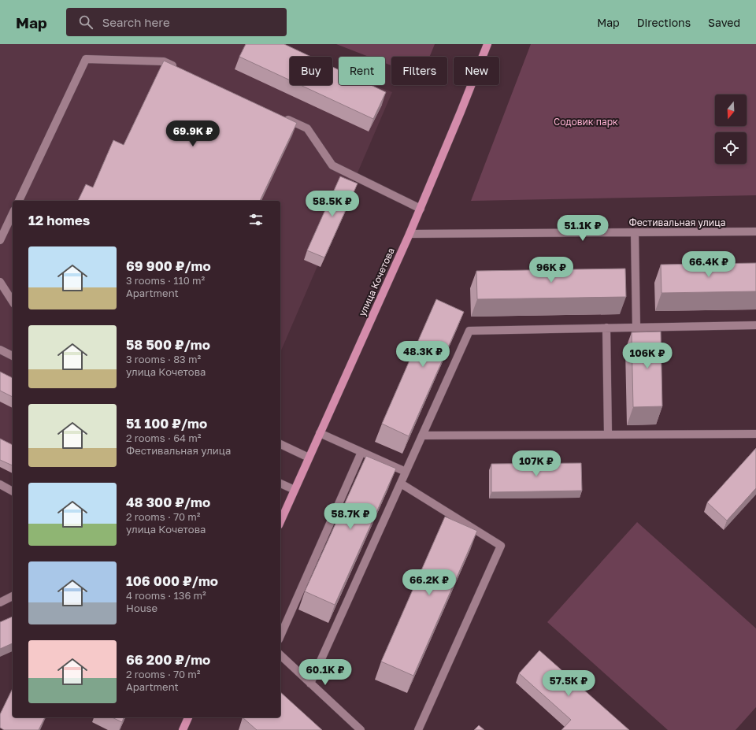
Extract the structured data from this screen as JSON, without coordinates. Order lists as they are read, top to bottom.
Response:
{
  "streets": {
    "main road": ["улица Кочетова"],
    "street": ["Фестивальная улица"]
  },
  "crossings": [
    ["Фестивальная улица", "улица Кочетова"]
  ],
  "parks": ["Содовик парк"],
  "north": "bottom",
  "page": {
    "header": "Map",
    "search": "Search here",
    "nav": ["Map", "Directions", "Saved"],
    "chip": [
      "Buy",
      "Rent",
      "Filters",
      "New"
    ],
    "price": [
      "69.9K ₽",
      "58.5K ₽",
      "51.1K ₽",
      "66.4K ₽",
      "96K ₽",
      "48.3K ₽",
      "106K ₽",
      "107K ₽",
      "58.7K ₽",
      "66.2K ₽",
      "60.1K ₽",
      "57.5K ₽"
    ],
    "heading": "12 homes",
    "list": [
      {
        "name": "69 900 ₽/mo",
        "note": "3 rooms · 110 m² · Apartment"
      },
      {
        "name": "58 500 ₽/mo",
        "note": "3 rooms · 83 m² · улица Кочетова"
      },
      {
        "name": "51 100 ₽/mo",
        "note": "2 rooms · 64 m² · Фестивальная улица"
      },
      {
        "name": "48 300 ₽/mo",
        "note": "2 rooms · 70 m² · улица Кочетова"
      },
      {
        "name": "106 000 ₽/mo",
        "note": "4 rooms · 136 m² · House"
      },
      {
        "name": "66 200 ₽/mo",
        "note": "2 rooms · 70 m² · Apartment"
      }
    ]
  }
}
